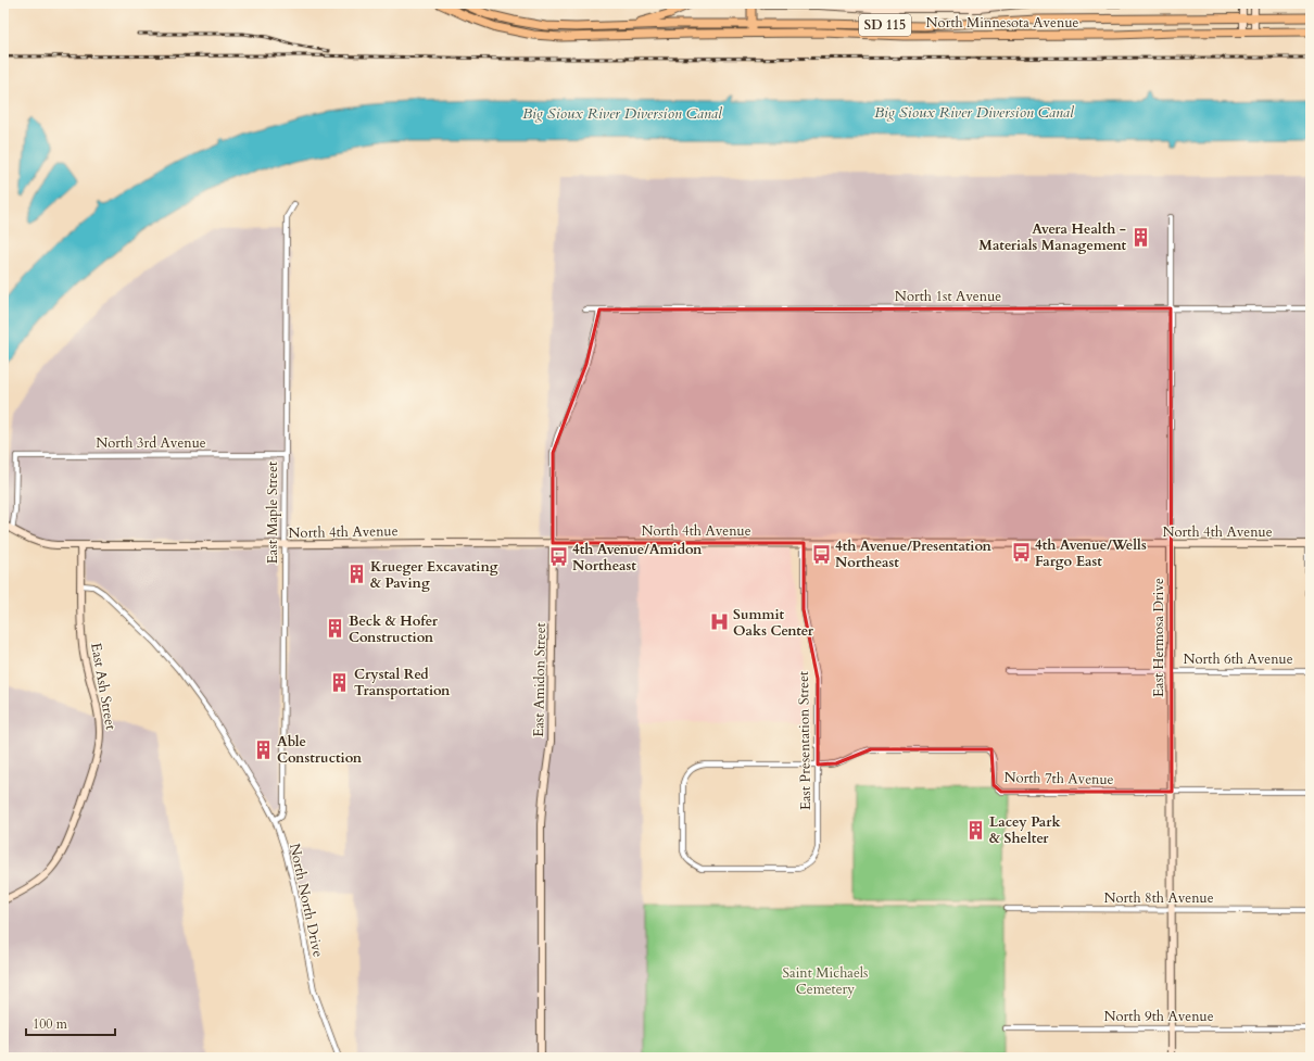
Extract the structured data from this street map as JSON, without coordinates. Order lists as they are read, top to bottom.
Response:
{
  "streets": {
    "main road": [
      "North Minnesota Avenue",
      "SD 115",
      "North 4th Avenue",
      "East Hermosa Drive",
      "East Amidon Street",
      "East Ash Street"
    ],
    "street": [
      "North 1st Avenue",
      "North 3rd Avenue",
      "East Maple Street",
      "North 6th Avenue",
      "East Presentation Street",
      "North 7th Avenue",
      "North 8th Avenue",
      "North North Drive",
      "North 9th Avenue"
    ]
  },
  "crossings": [
    ["North 1st Avenue", "East Hermosa Drive"],
    ["North 1st Avenue", "East Amidon Street"],
    ["North 3rd Avenue", "East Maple Street"],
    ["East Maple Street", "North 4th Avenue"],
    ["East Maple Street", "North North Drive"],
    ["North 4th Avenue", "East Hermosa Drive"],
    ["North 4th Avenue", "East Amidon Street"],
    ["North 4th Avenue", "East Ash Street"],
    ["North 4th Avenue", "East Presentation Street"],
    ["East Hermosa Drive", "North 6th Avenue"],
    ["East Hermosa Drive", "North 7th Avenue"],
    ["East Hermosa Drive", "North 8th Avenue"],
    ["East Hermosa Drive", "North 9th Avenue"],
    ["East Ash Street", "North North Drive"],
    ["East Presentation Street", "North 7th Avenue"]
  ],
  "water": ["Big Sioux River Diversion Canal"],
  "parks": ["Saint Michaels Cemetery"],
  "places": {
    "building": [
      "Avera Health - Materials Management",
      "Krueger Excavating & Paving",
      "Beck & Hofer Construction",
      "Crystal Red Transportation",
      "Able Construction",
      "Lacey Park & Shelter"
    ],
    "bus stop": ["4th Avenue/Wells Fargo East", "4th Avenue/Presentation Northeast", "4th Avenue/Amidon Northeast"],
    "hospital": ["Summit Oaks Center"]
  },
  "scale_bar": "100 m"
}
